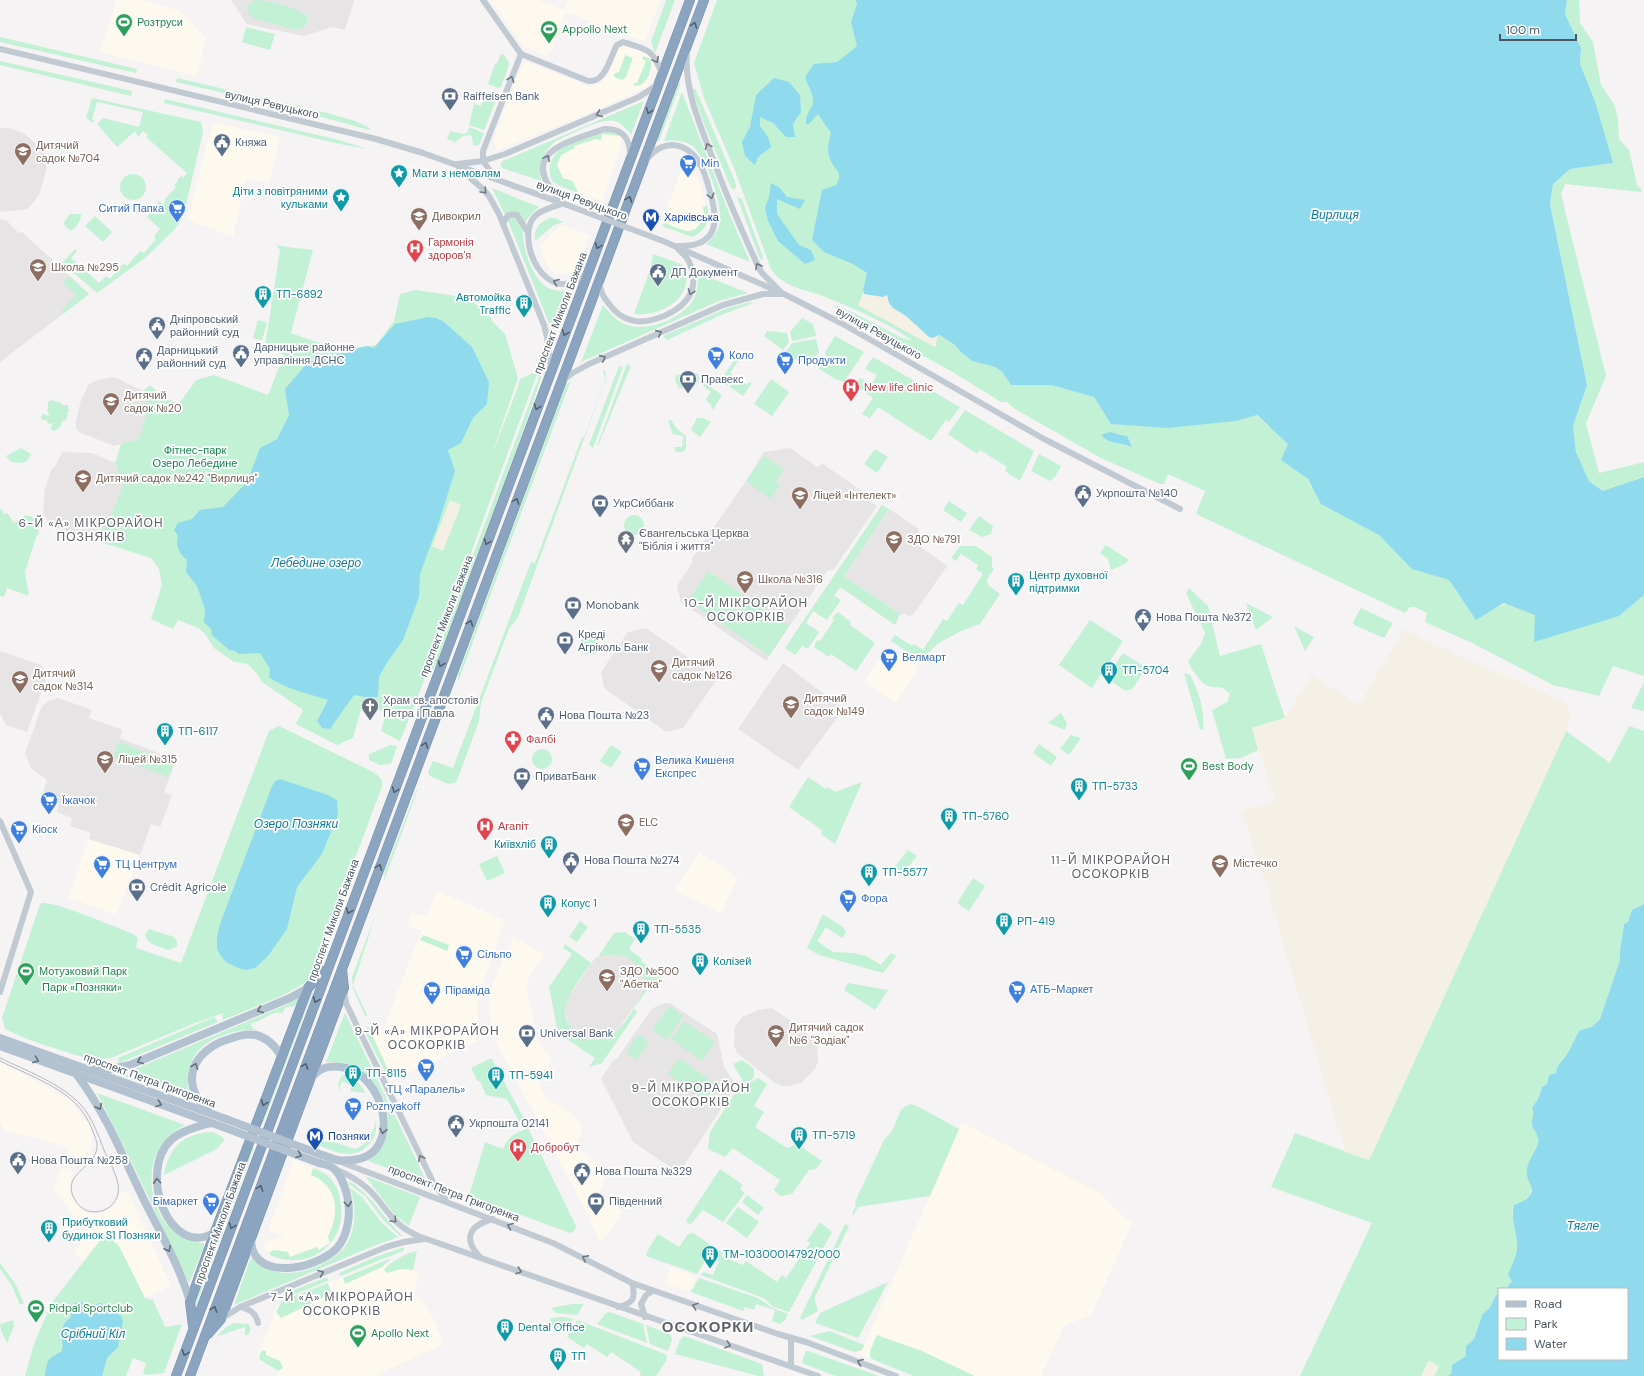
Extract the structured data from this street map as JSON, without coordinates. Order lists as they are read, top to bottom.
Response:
{
  "streets": {
    "highway": ["проспект Миколи Бажана"],
    "main road": ["проспект Петра Григоренка"],
    "street": ["вулиця Ревуцького"]
  },
  "districts": [
    "6-Й «А» МІКРОРАЙОН ПОЗНЯКІВ",
    "10-Й МІКРОРАЙОН ОСОКОРКІВ",
    "11-Й МІКРОРАЙОН ОСОКОРКІВ",
    "9-Й «А» МІКРОРАЙОН ОСОКОРКІВ",
    "9-Й МІКРОРАЙОН ОСОКОРКІВ",
    "7-Й «А» МІКРОРАЙОН ОСОКОРКІВ",
    "ОСОКОРКИ"
  ],
  "water": [
    "Вирлиця",
    "Лебедине озеро",
    "Озеро Позняки",
    "Тягле",
    "Срібний Кіл"
  ],
  "parks": ["Фітнес-парк Озеро Лебедине", "Парк «Позняки»"],
  "places": {
    "sports": [
      "Розтруси",
      "Appollo Next",
      "Best Body",
      "Мотузковий Парк",
      "Pidpal Sportclub",
      "Apollo Next"
    ],
    "bank": [
      "Raiffeisen Bank",
      "Правекс",
      "УкрСиббанк",
      "Monobank",
      "Креді Агріколь Банк",
      "ПриватБанк",
      "Crédit Agricole",
      "Universal Bank",
      "Південний"
    ],
    "public building": [
      "Княжа",
      "ДП Документ",
      "Дніпровський районний суд",
      "Дарницьке районне управління ДСНС",
      "Дарницький районний суд",
      "Укрпошта №140",
      "Нова Пошта №372",
      "Нова Пошта №23",
      "Нова Пошта №274",
      "Укрпошта 02141",
      "Нова Пошта №258",
      "Нова Пошта №329"
    ],
    "school or university": [
      "Дитячий садок №704",
      "Дивокрил",
      "Школа №295",
      "Дитячий садок №20",
      "Дитячий садок №242 \"Вирлиця\"",
      "Ліцей «Інтелект»",
      "ЗДО №791",
      "Школа №316",
      "Дитячий садок №126",
      "Дитячий садок №314",
      "Дитячий садок №149",
      "Ліцей №315",
      "ELC",
      "Містечко",
      "ЗДО №500 \"Абетка\"",
      "Дитячий садок №6 \"Зодіак\""
    ],
    "supermarket": [
      "Min",
      "Ситий Папка",
      "Коло",
      "Продукти",
      "Велмарт",
      "Велика Кишеня Експрес",
      "Їжачок",
      "Кіоск",
      "ТЦ Центрум",
      "Фора",
      "Сільпо",
      "АТБ-Маркет",
      "Піраміда",
      "ТЦ «Паралель»",
      "Poznyakoff",
      "Бімаркет"
    ],
    "place": ["Мати з немовлям", "Діти з повітряними кульками"],
    "metro station": ["Харківська", "Позняки"],
    "hospital": [
      "Гармонія здоров'я",
      "New life clinic",
      "Агапіт",
      "Добробут"
    ],
    "building": [
      "ТП-6892",
      "Автомойка Traffic",
      "Центр духовної підтримки",
      "ТП-5704",
      "ТП-6117",
      "ТП-5733",
      "ТП-5760",
      "Київхліб",
      "ТП-5577",
      "Копус 1",
      "РП-419",
      "ТП-5535",
      "Колізей",
      "ТП-8115",
      "ТП-5941",
      "ТП-5719",
      "Прибутковий будинок S1 Позняки",
      "ТМ-10300014792/000",
      "Dental Office",
      "ТП"
    ],
    "temple": ["Євангельська Церква \"Біблія і життя\""],
    "church": ["Храм св. апостолів Петра і Павла"],
    "pharmacy": ["Фалбі"]
  },
  "legend": ["Road", "Park", "Water"],
  "scale_bar": "100 m"
}
